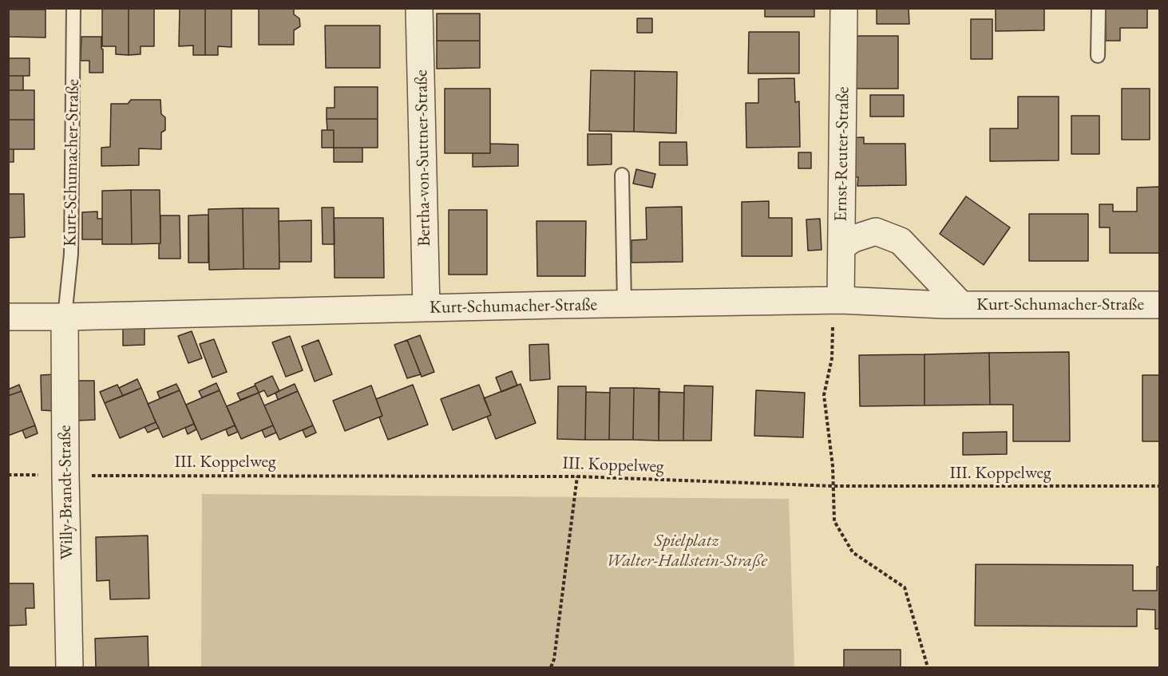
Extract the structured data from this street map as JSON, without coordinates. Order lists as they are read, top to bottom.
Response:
{
  "streets": {
    "street": [
      "Ernst-Reuter-Straße",
      "Bertha-von-Suttner-Straße",
      "Kurt-Schumacher-Straße",
      "Willy-Brandt-Straße"
    ],
    "path": ["III. Koppelweg"]
  },
  "crossings": [
    ["Ernst-Reuter-Straße", "Kurt-Schumacher-Straße"],
    ["Bertha-von-Suttner-Straße", "Kurt-Schumacher-Straße"],
    ["Kurt-Schumacher-Straße", "Willy-Brandt-Straße"],
    ["III. Koppelweg", "Willy-Brandt-Straße"]
  ],
  "parks": ["Spielplatz Walter-Hallstein-Straße"]
}
